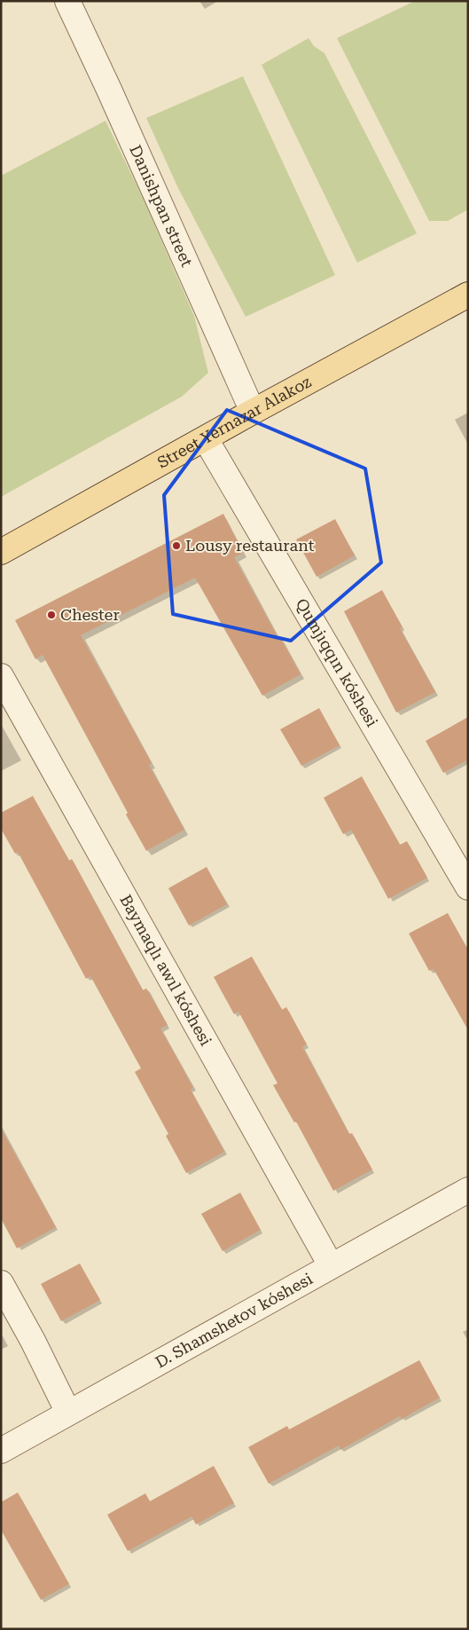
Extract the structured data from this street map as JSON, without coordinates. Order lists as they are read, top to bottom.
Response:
{
  "streets": {
    "main road": ["Street Yernazar Alakoz"],
    "street": [
      "Danishpan street",
      "Qumjıqqın kóshesi",
      "Baymaqlı awıl kóshesi",
      "D. Shamshetov kóshesi"
    ]
  },
  "crossings": [
    ["Danishpan street", "Street Yernazar Alakoz"],
    ["Street Yernazar Alakoz", "Qumjıqqın kóshesi"],
    ["Baymaqlı awıl kóshesi", "D. Shamshetov kóshesi"]
  ],
  "places": ["Lousy restaurant", "Chester"]
}
